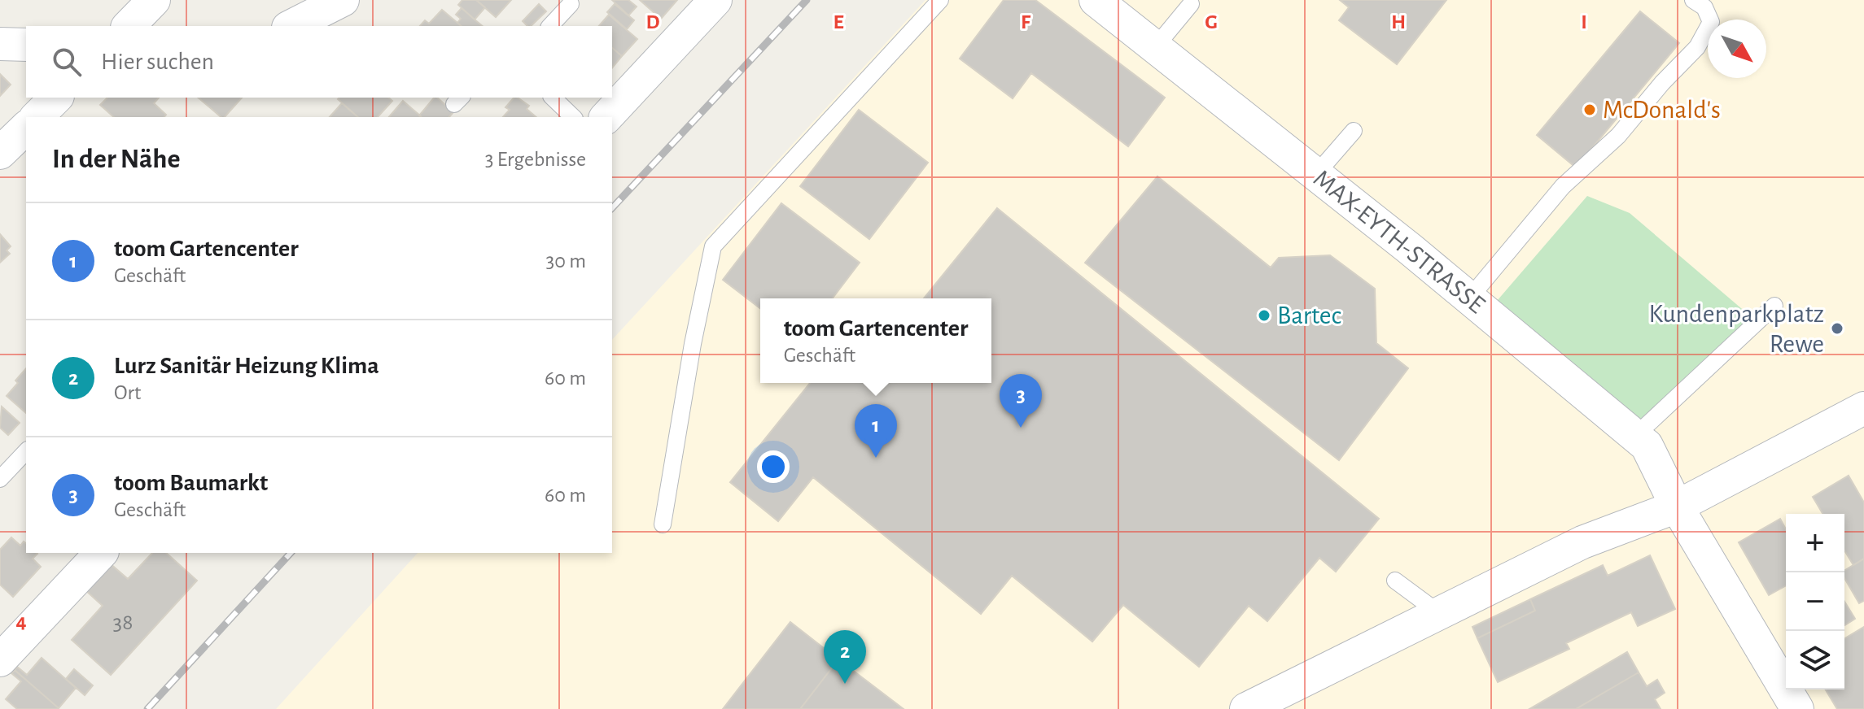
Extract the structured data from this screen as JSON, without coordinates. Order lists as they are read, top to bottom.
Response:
{
  "streets": {
    "street": ["MAX-EYTH-STRASSE"]
  },
  "places": ["McDonald's", "Bartec", "Kundenparkplatz Rewe"],
  "house_numbers": ["38"],
  "north": "bottom right",
  "page": {
    "search": "Hier suchen",
    "heading": ["In der Nähe", "3 Ergebnisse"],
    "list": [
      {
        "mark": "1",
        "name": "toom Gartencenter",
        "note": "Geschäft",
        "value": "30 m"
      },
      {
        "mark": "2",
        "name": "Lurz Sanitär Heizung Klima",
        "note": "Ort",
        "value": "60 m"
      },
      {
        "mark": "3",
        "name": "toom Baumarkt",
        "note": "Geschäft",
        "value": "60 m"
      }
    ],
    "popup": ["toom Gartencenter", "Geschäft"],
    "pins": ["3", "1", "2"],
    "map_buttons": ["+", "−"]
  },
  "grid": {
    "columns": [
      "D",
      "E",
      "F",
      "G",
      "H",
      "I"
    ],
    "rows": ["4"]
  }
}
